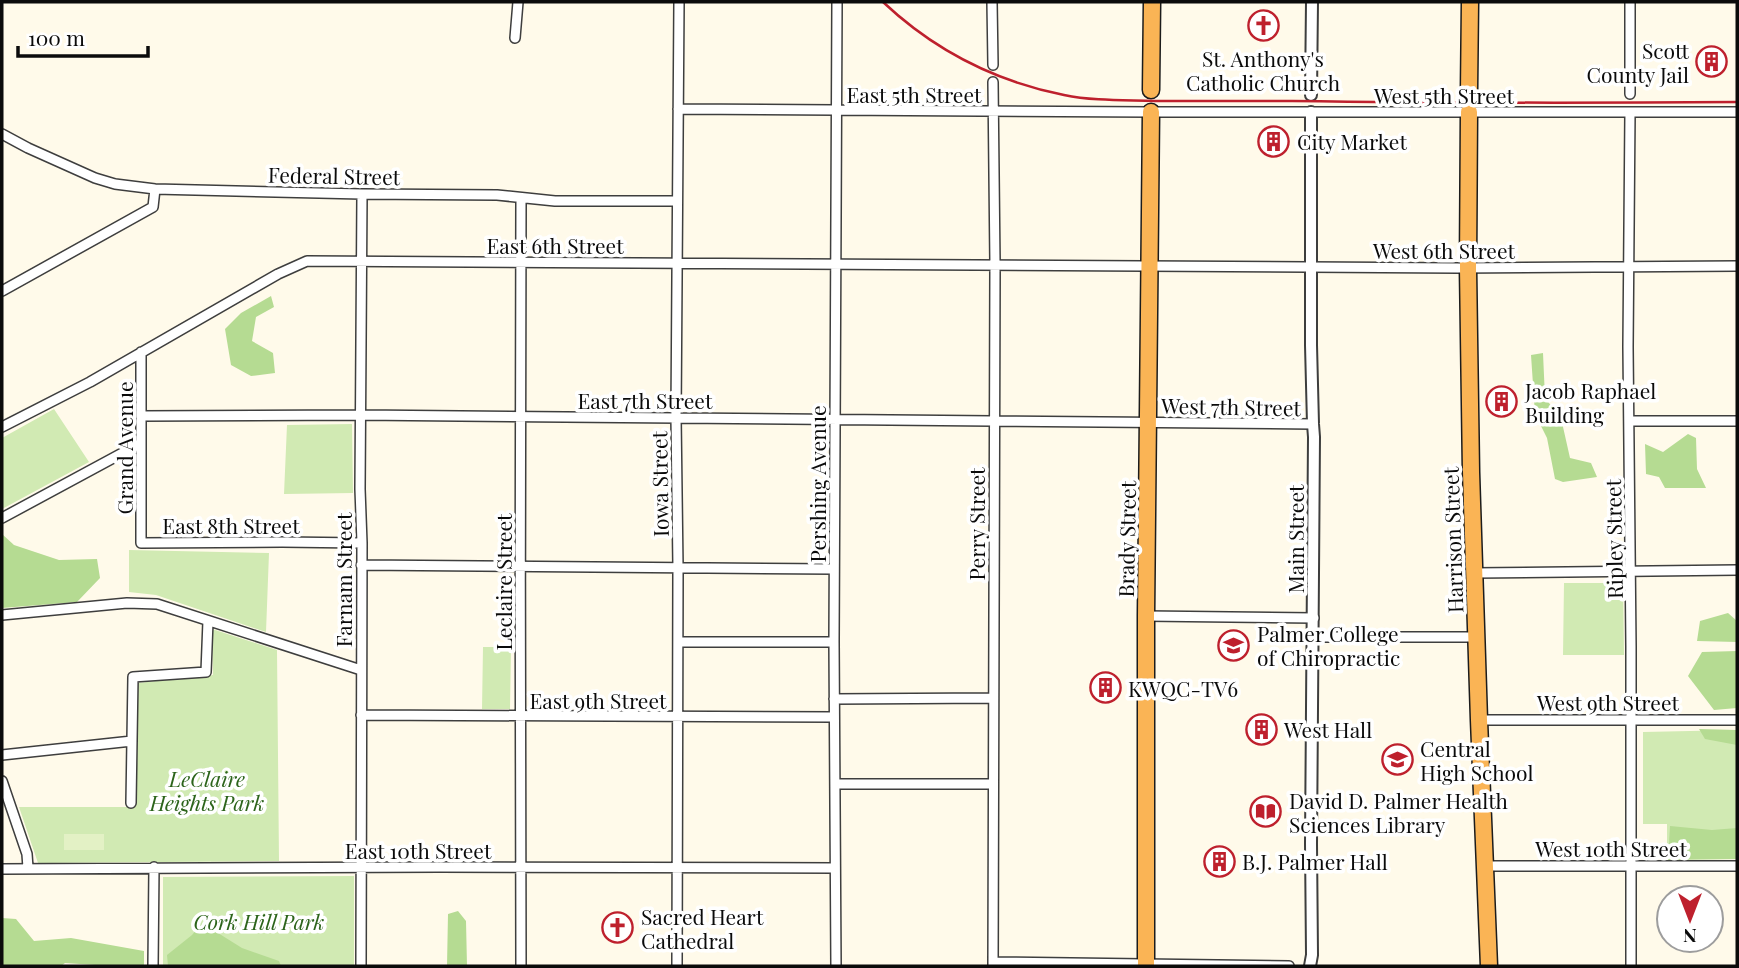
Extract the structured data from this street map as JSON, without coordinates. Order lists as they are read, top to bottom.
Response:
{
  "streets": {
    "highway": ["Brady Street", "Harrison Street"],
    "street": [
      "East 5th Street",
      "West 5th Street",
      "Federal Street",
      "East 6th Street",
      "West 6th Street",
      "East 7th Street",
      "West 7th Street",
      "Grand Avenue",
      "Iowa Street",
      "Pershing Avenue",
      "Perry Street",
      "East 8th Street",
      "Main Street",
      "Ripley Street",
      "Farnam Street",
      "Leclaire Street",
      "East 9th Street",
      "West 9th Street",
      "West 10th Street",
      "East 10th Street"
    ]
  },
  "crossings": [
    ["East 5th Street", "West 5th Street"],
    ["East 5th Street", "Iowa Street"],
    ["East 5th Street", "Pershing Avenue"],
    ["East 5th Street", "Perry Street"],
    ["East 5th Street", "Brady Street"],
    ["West 5th Street", "Brady Street"],
    ["West 5th Street", "Main Street"],
    ["West 5th Street", "Ripley Street"],
    ["West 5th Street", "Harrison Street"],
    ["Federal Street", "Iowa Street"],
    ["Federal Street", "Farnam Street"],
    ["Federal Street", "Leclaire Street"],
    ["East 6th Street", "West 6th Street"],
    ["East 6th Street", "Grand Avenue"],
    ["East 6th Street", "Iowa Street"],
    ["East 6th Street", "Pershing Avenue"],
    ["East 6th Street", "Perry Street"],
    ["East 6th Street", "Brady Street"],
    ["East 6th Street", "Farnam Street"],
    ["East 6th Street", "Leclaire Street"],
    ["West 6th Street", "Brady Street"],
    ["West 6th Street", "Main Street"],
    ["West 6th Street", "Ripley Street"],
    ["West 6th Street", "Harrison Street"],
    ["East 7th Street", "West 7th Street"],
    ["East 7th Street", "Grand Avenue"],
    ["East 7th Street", "Iowa Street"],
    ["East 7th Street", "Pershing Avenue"],
    ["East 7th Street", "Perry Street"],
    ["East 7th Street", "Brady Street"],
    ["East 7th Street", "Farnam Street"],
    ["East 7th Street", "Leclaire Street"],
    ["West 7th Street", "Brady Street"],
    ["West 7th Street", "Main Street"],
    ["Grand Avenue", "East 8th Street"],
    ["Iowa Street", "East 9th Street"],
    ["Iowa Street", "East 10th Street"],
    ["Pershing Avenue", "East 9th Street"],
    ["Pershing Avenue", "East 10th Street"],
    ["East 8th Street", "Farnam Street"],
    ["Ripley Street", "West 9th Street"],
    ["Ripley Street", "West 10th Street"],
    ["Harrison Street", "West 9th Street"],
    ["Harrison Street", "West 10th Street"],
    ["Farnam Street", "East 9th Street"],
    ["Farnam Street", "East 10th Street"],
    ["Leclaire Street", "East 9th Street"],
    ["Leclaire Street", "East 10th Street"]
  ],
  "parks": ["LeClaire Heights Park", "Cork Hill Park"],
  "places": {
    "church": ["St. Anthony's Catholic Church", "Sacred Heart Cathedral"],
    "building": [
      "Scott County Jail",
      "City Market",
      "Jacob Raphael Building",
      "KWQC-TV6",
      "West Hall",
      "B.J. Palmer Hall"
    ],
    "school or university": ["Palmer College of Chiropractic", "Central High School"],
    "library": ["David D. Palmer Health Sciences Library"]
  },
  "scale_bar": "100 m",
  "north": "bottom"
}
